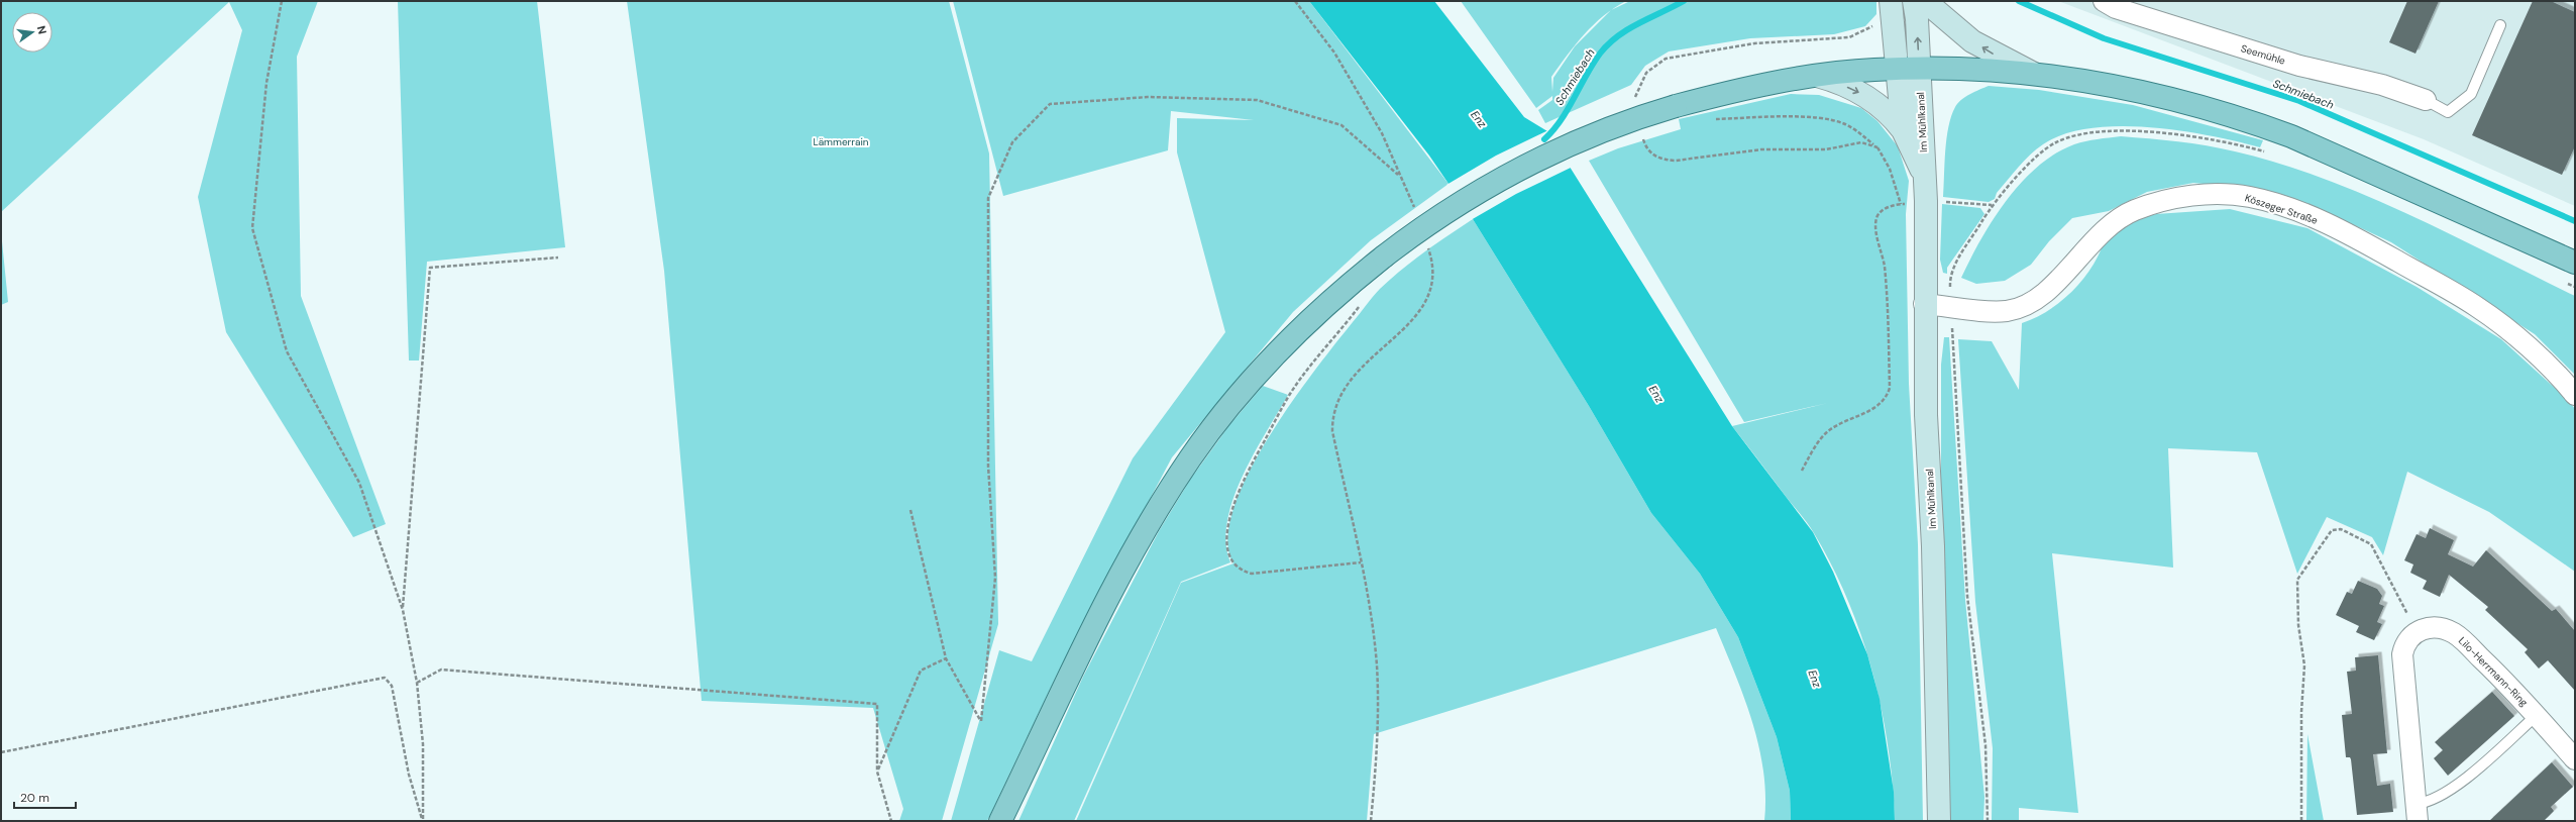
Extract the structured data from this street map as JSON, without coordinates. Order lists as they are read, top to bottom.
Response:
{
  "streets": {
    "street": [
      "Seemühle",
      "Im Mühlkanal",
      "Köszeger Straße",
      "Lilo-Herrmann-Ring"
    ]
  },
  "crossings": [
    ["Im Mühlkanal", "Köszeger Straße"]
  ],
  "water": ["Schmiebach", "Enz"],
  "parks": ["Lämmerrain"],
  "scale_bar": "20 m",
  "north": "right"
}
